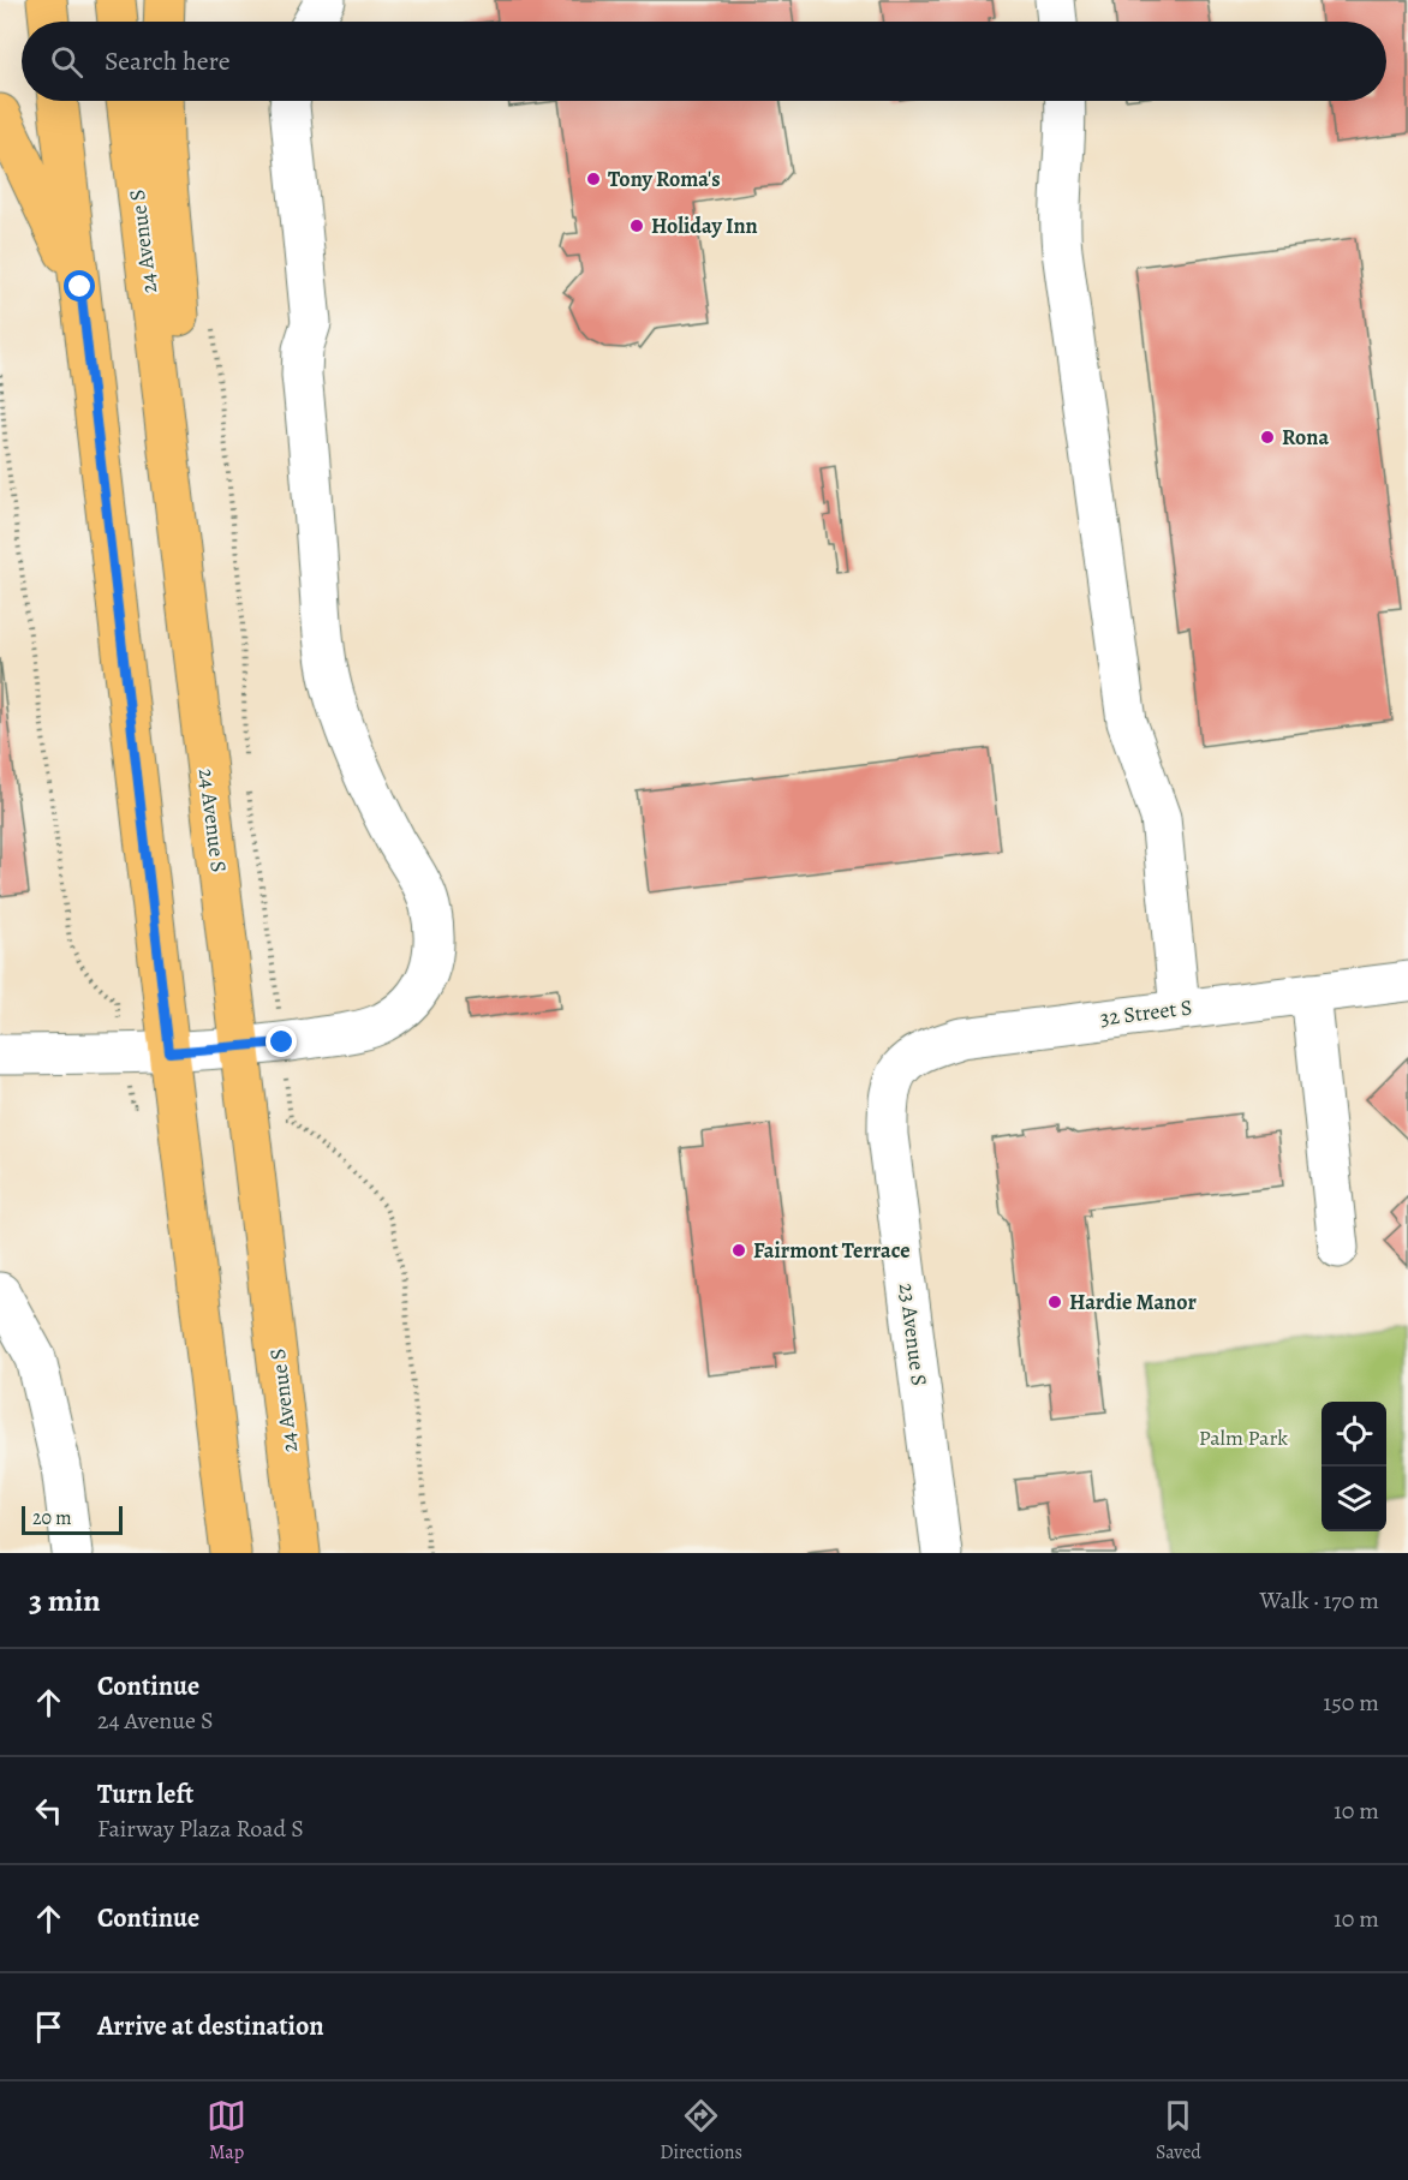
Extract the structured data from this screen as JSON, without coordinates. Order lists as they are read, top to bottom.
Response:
{
  "streets": {
    "main road": ["24 Avenue S"],
    "street": ["32 Street S", "23 Avenue S"]
  },
  "crossings": [
    ["32 Street S", "23 Avenue S"]
  ],
  "parks": ["Palm Park"],
  "places": [
    "Tony Roma's",
    "Holiday Inn",
    "Rona",
    "Fairmont Terrace",
    "Hardie Manor"
  ],
  "scale_bar": "20 m",
  "page": {
    "search": "Search here",
    "scale": "20 m",
    "heading": ["3 min", "Walk · 170 m"],
    "list": [
      ["Continue", "24 Avenue S", "150 m"],
      ["Turn left", "Fairway Plaza Road S", "10 m"],
      ["Continue", "10 m"],
      "Arrive at destination"
    ],
    "nav": ["Map", "Directions", "Saved"]
  }
}
